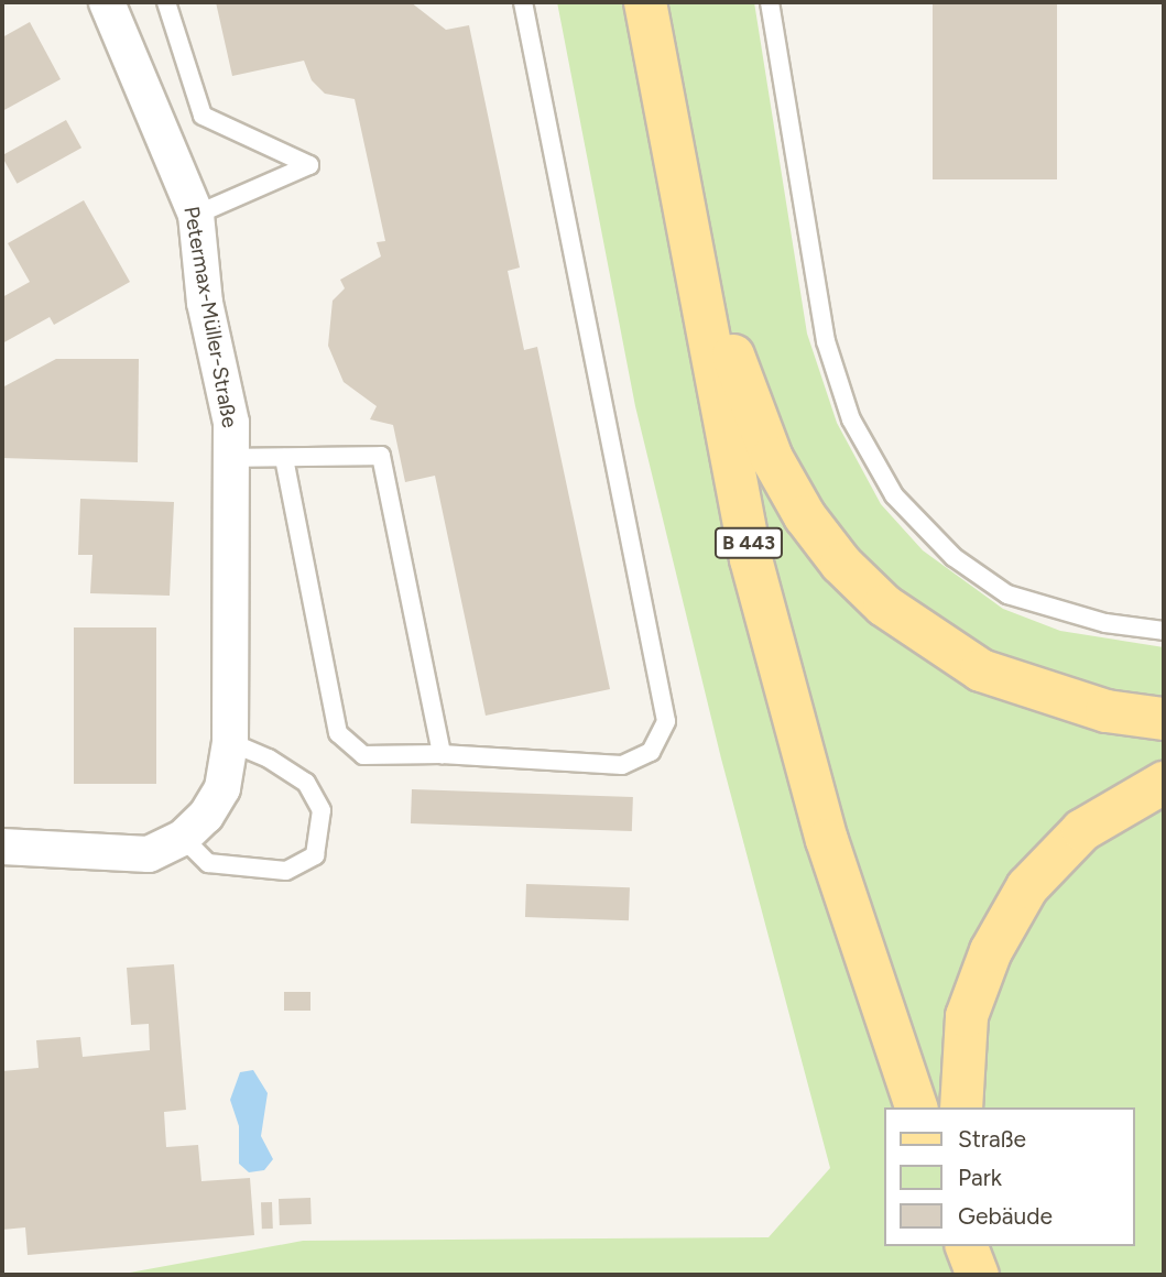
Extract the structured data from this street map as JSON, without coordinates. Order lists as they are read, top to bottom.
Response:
{
  "streets": {
    "main road": ["B 443"],
    "street": ["Petermax-Müller-Straße"]
  },
  "legend": ["Straße", "Park", "Gebäude"]
}
